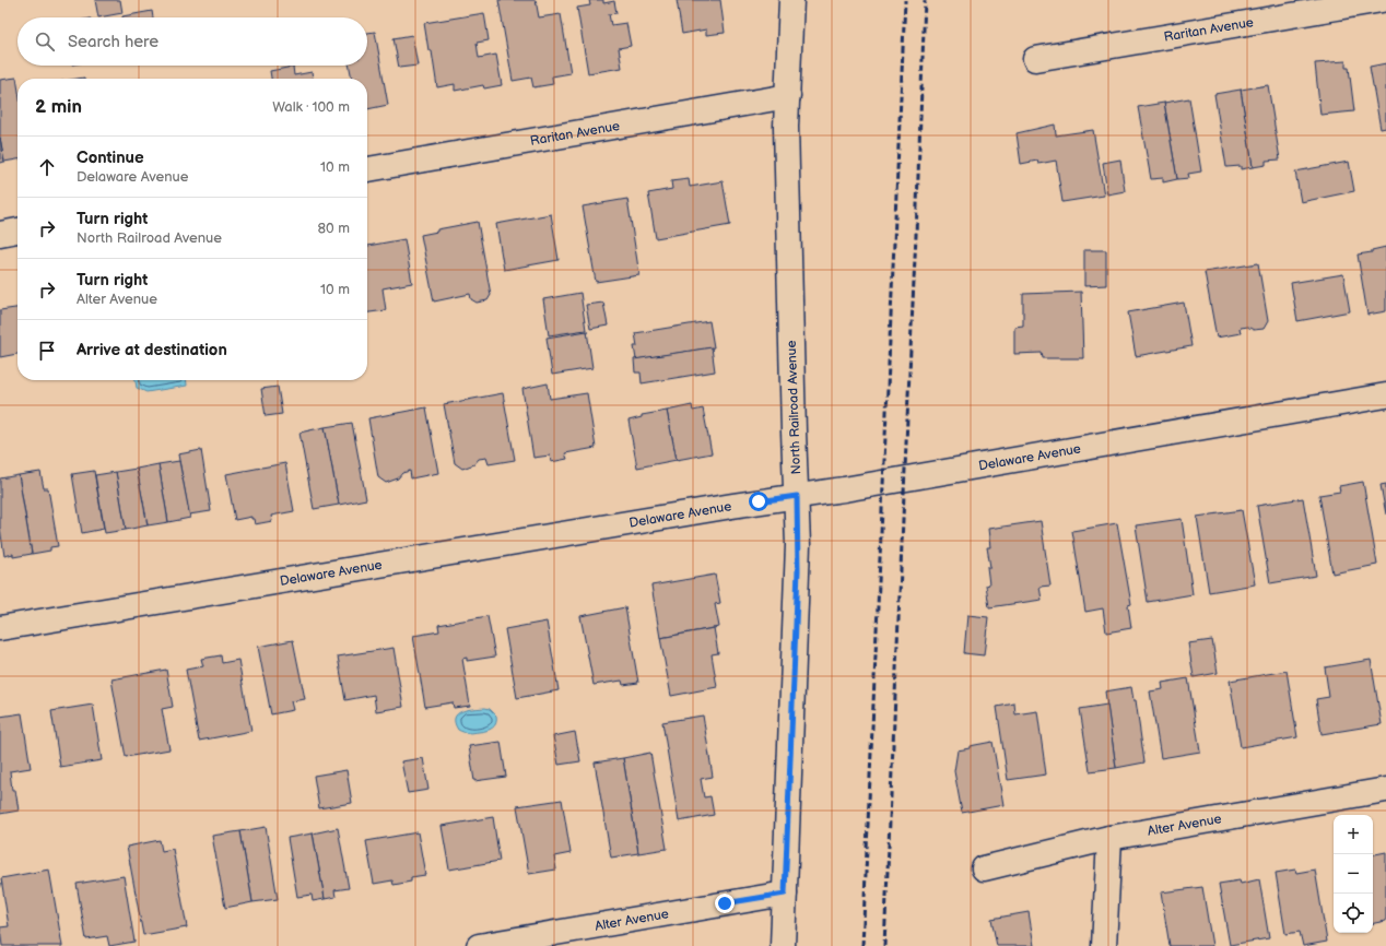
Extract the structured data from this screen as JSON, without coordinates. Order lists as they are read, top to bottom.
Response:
{
  "streets": {
    "street": [
      "Raritan Avenue",
      "North Railroad Avenue",
      "Delaware Avenue",
      "Alter Avenue"
    ]
  },
  "crossings": [
    ["Raritan Avenue", "North Railroad Avenue"],
    ["North Railroad Avenue", "Delaware Avenue"],
    ["North Railroad Avenue", "Alter Avenue"]
  ],
  "page": {
    "search": "Search here",
    "heading": ["2 min", "Walk · 100 m"],
    "list": [
      ["Continue", "Delaware Avenue", "10 m"],
      ["Turn right", "North Railroad Avenue", "80 m"],
      ["Turn right", "Alter Avenue", "10 m"],
      "Arrive at destination"
    ],
    "map_buttons": ["+", "−"]
  }
}
